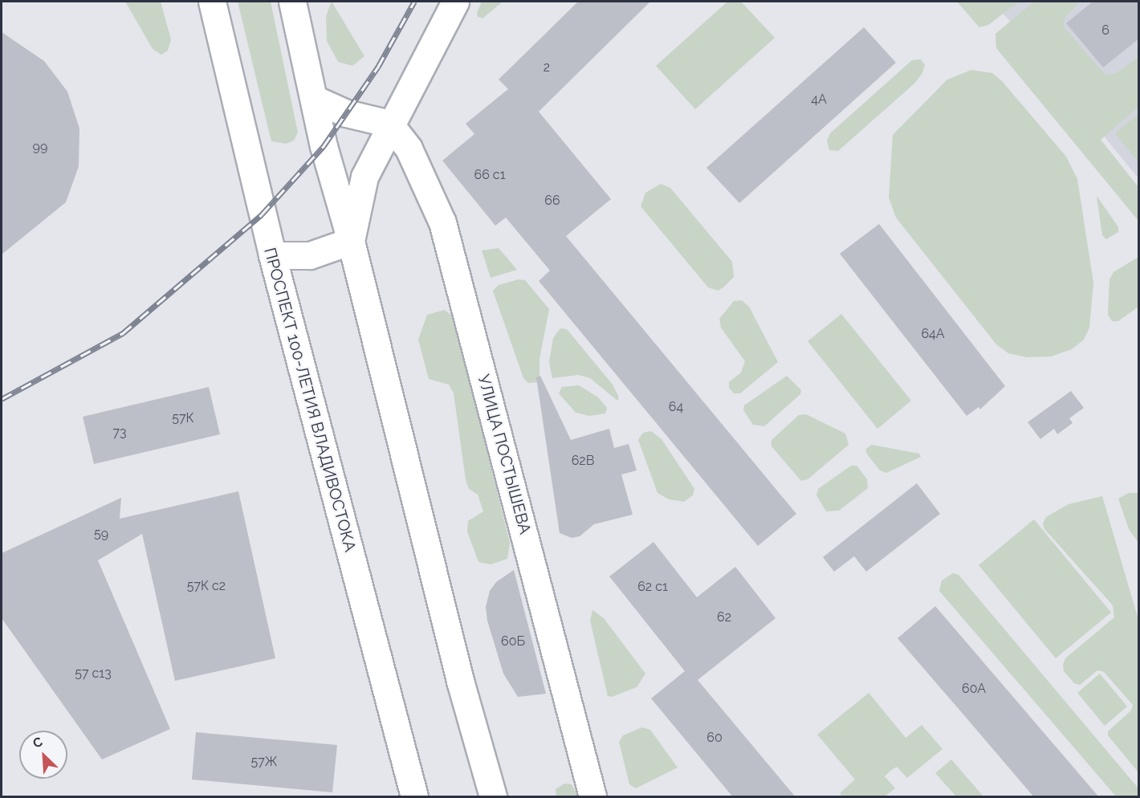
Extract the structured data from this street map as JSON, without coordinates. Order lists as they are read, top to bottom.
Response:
{
  "streets": {
    "main road": ["ПРОСПЕКТ 100-ЛЕТИЯ ВЛАДИВОСТОКА", "УЛИЦА ПОСТЫШЕВА"]
  },
  "house_numbers": [
    "6",
    "2",
    "4А",
    "99",
    "66 с1",
    "66",
    "64А",
    "64",
    "57К",
    "73",
    "62В",
    "59",
    "57К с2",
    "62 с1",
    "62",
    "60Б",
    "57 с13",
    "60А",
    "60",
    "57Ж"
  ],
  "north": "top left"
}
